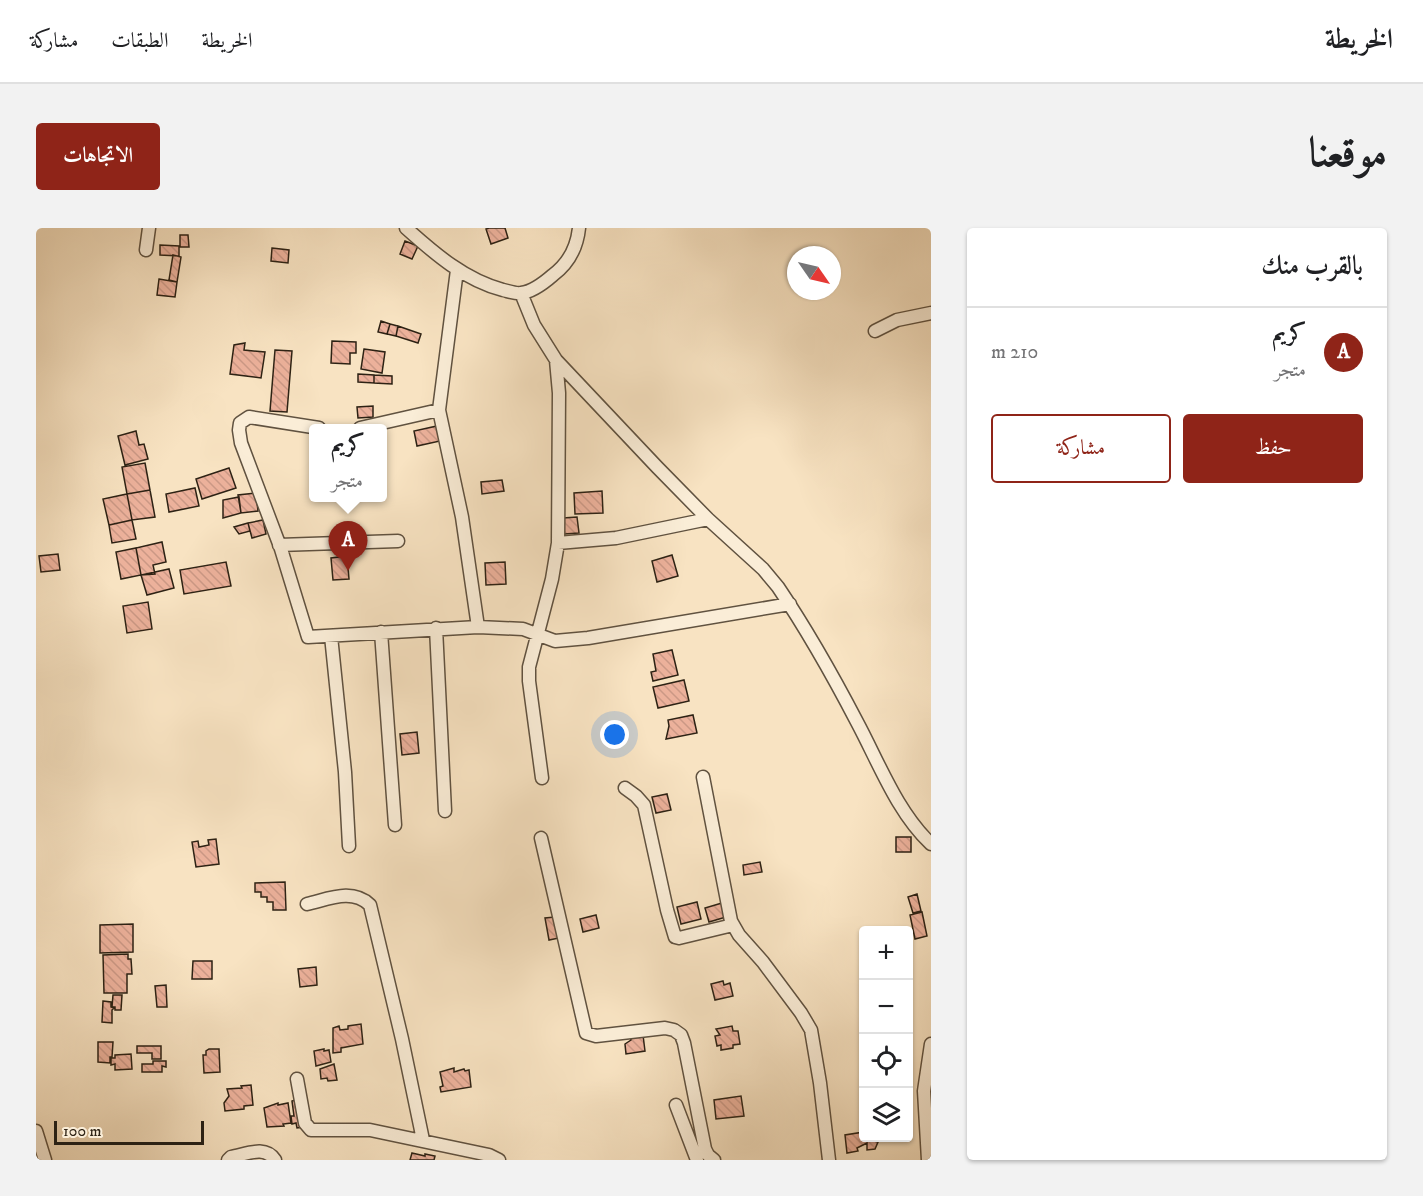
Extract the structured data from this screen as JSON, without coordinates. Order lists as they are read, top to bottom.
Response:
{
  "scale_bar": "100 m",
  "north": "bottom right",
  "page": {
    "header": "الخريطة",
    "nav": ["الخريطة", "الطبقات", "مشاركة"],
    "title": "موقعنا",
    "buttons": [
      "الاتجاهات",
      ["حفظ", "مشاركة"]
    ],
    "heading": "بالقرب منك",
    "list": [
      {
        "mark": "A",
        "name": "كريم",
        "note": "متجر",
        "value": "210 m"
      }
    ],
    "popup": ["كريم", "متجر"],
    "pins": "A",
    "map_buttons": ["+", "−"],
    "scale": "100 m"
  }
}
